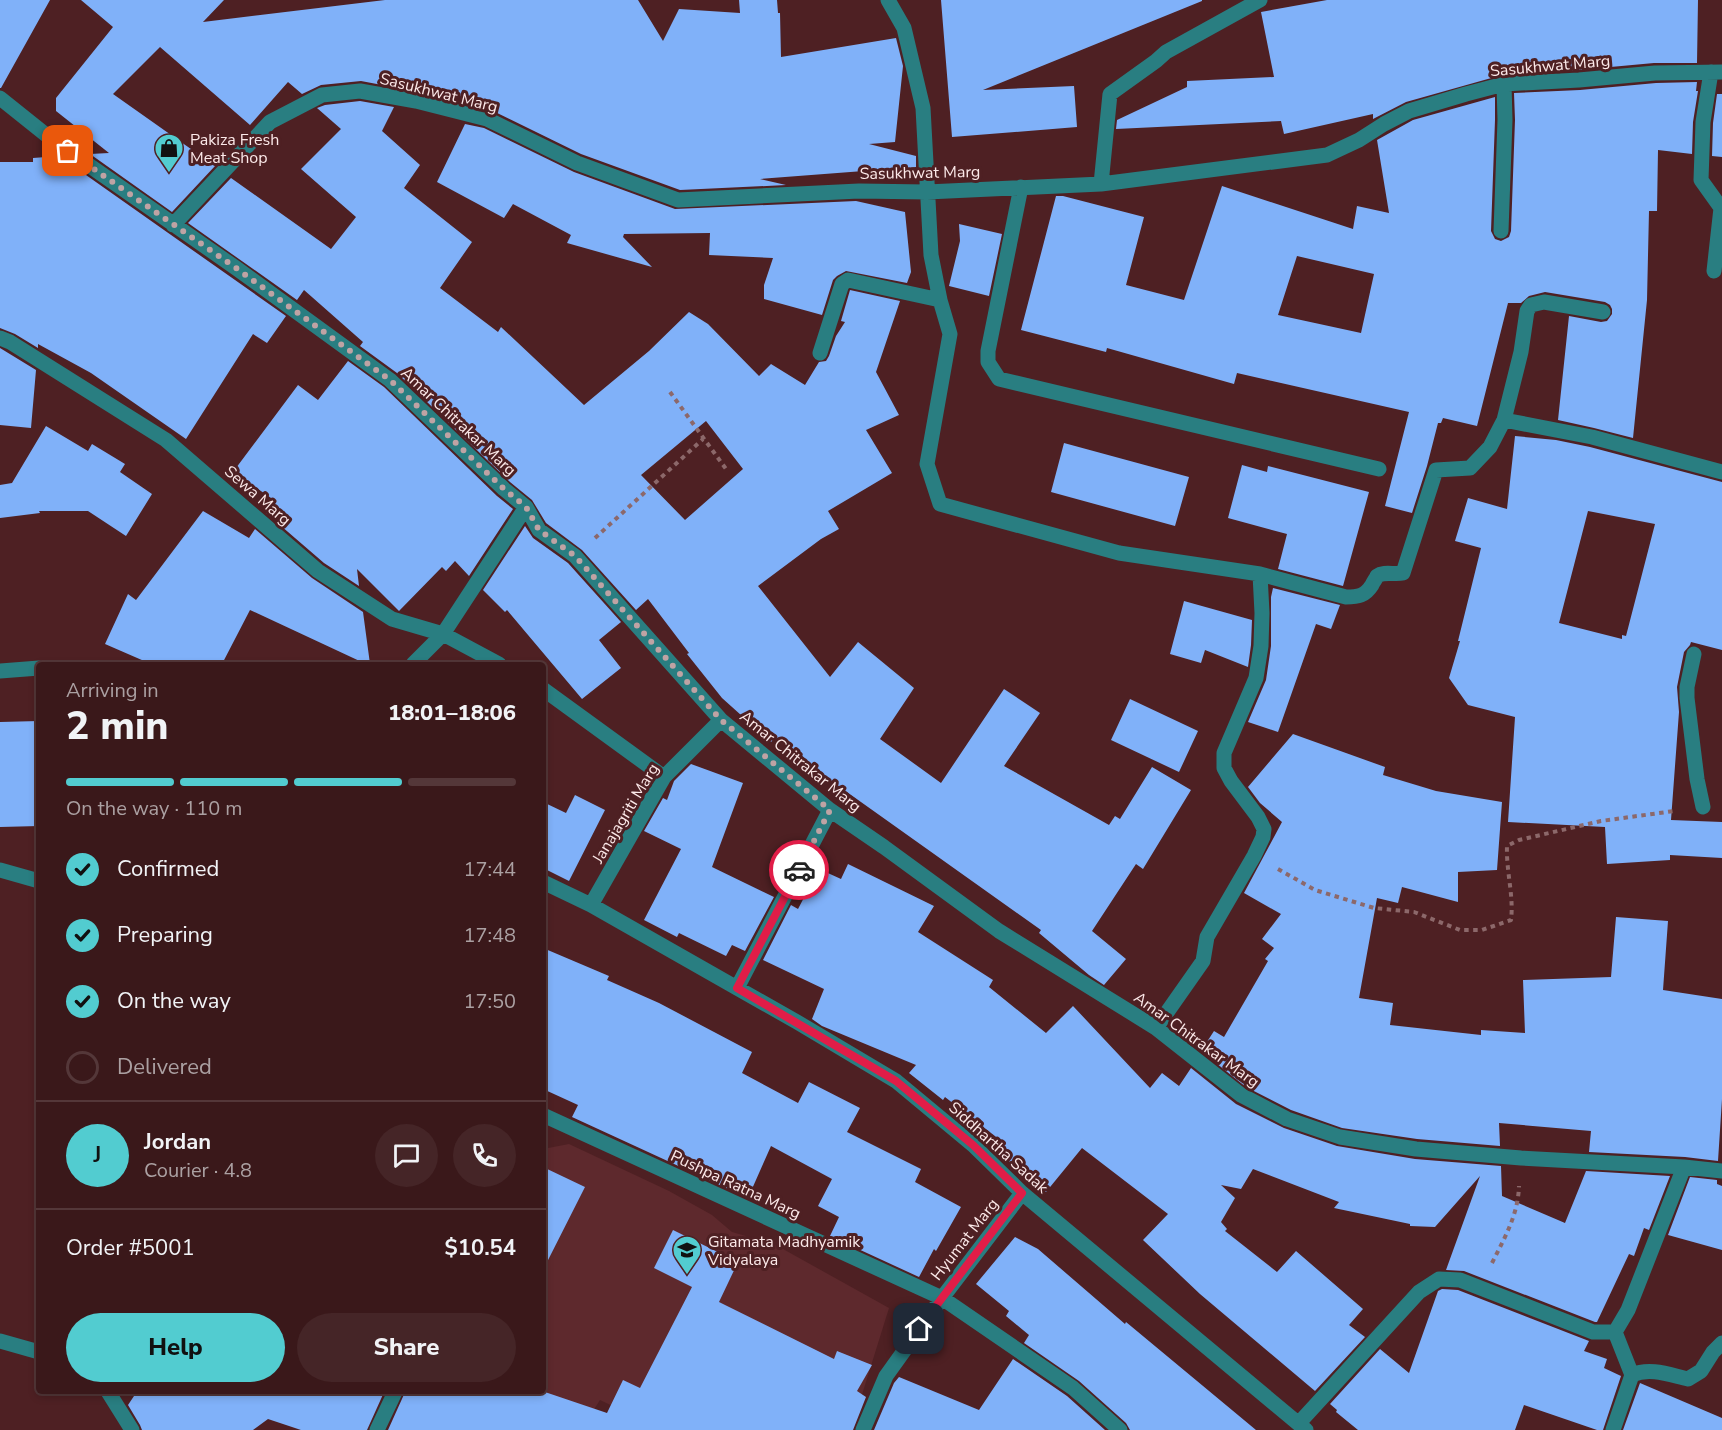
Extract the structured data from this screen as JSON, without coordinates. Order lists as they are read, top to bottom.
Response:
{
  "streets": {
    "street": [
      "Sasukhwat Marg",
      "Amar Chitrakar Marg",
      "Sewa Marg",
      "Janajagriti Marg",
      "Siddhartha Sadak",
      "Pushpa Ratna Marg",
      "Hyumat Marg"
    ]
  },
  "crossings": [
    ["Sasukhwat Marg", "Amar Chitrakar Marg"],
    ["Amar Chitrakar Marg", "Janajagriti Marg"],
    ["Janajagriti Marg", "Siddhartha Sadak"],
    ["Siddhartha Sadak", "Hyumat Marg"],
    ["Pushpa Ratna Marg", "Hyumat Marg"]
  ],
  "places": {
    "shop": ["Pakiza Fresh Meat Shop"],
    "school or university": ["Gitamata Madhyamik Vidyalaya"]
  },
  "page": {
    "heading": ["2 min", "Arriving in", "18:01–18:06"],
    "panel": [
      "Jordan",
      "Courier · 4.8",
      "Order #5001",
      "$10.54"
    ],
    "bar": "On the way · 110 m",
    "list": [
      ["Confirmed", "17:44"],
      ["Preparing", "17:48"],
      ["On the way", "17:50"],
      "Delivered"
    ],
    "round": "J",
    "buttons": ["Help", "Share"]
  }
}
